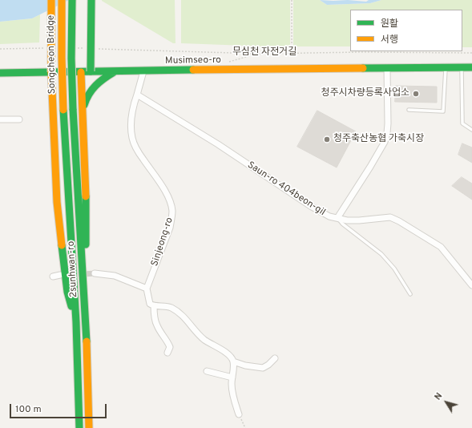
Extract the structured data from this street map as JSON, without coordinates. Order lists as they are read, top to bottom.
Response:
{
  "streets": {
    "street": [
      "Songcheon Bridge",
      "Musimseo-ro",
      "Saun-ro 404beon-gil",
      "Sinjeong-ro",
      "2sunhwan-ro"
    ],
    "path": ["무심천 자전거길"]
  },
  "crossings": [
    ["Songcheon Bridge", "2sunhwan-ro"],
    ["Saun-ro 404beon-gil", "Sinjeong-ro"]
  ],
  "places": ["청주시차량등록사업소", "청주축산농협 가축시장"],
  "legend": ["원활", "서행"],
  "scale_bar": "100 m",
  "north": "top left"
}
